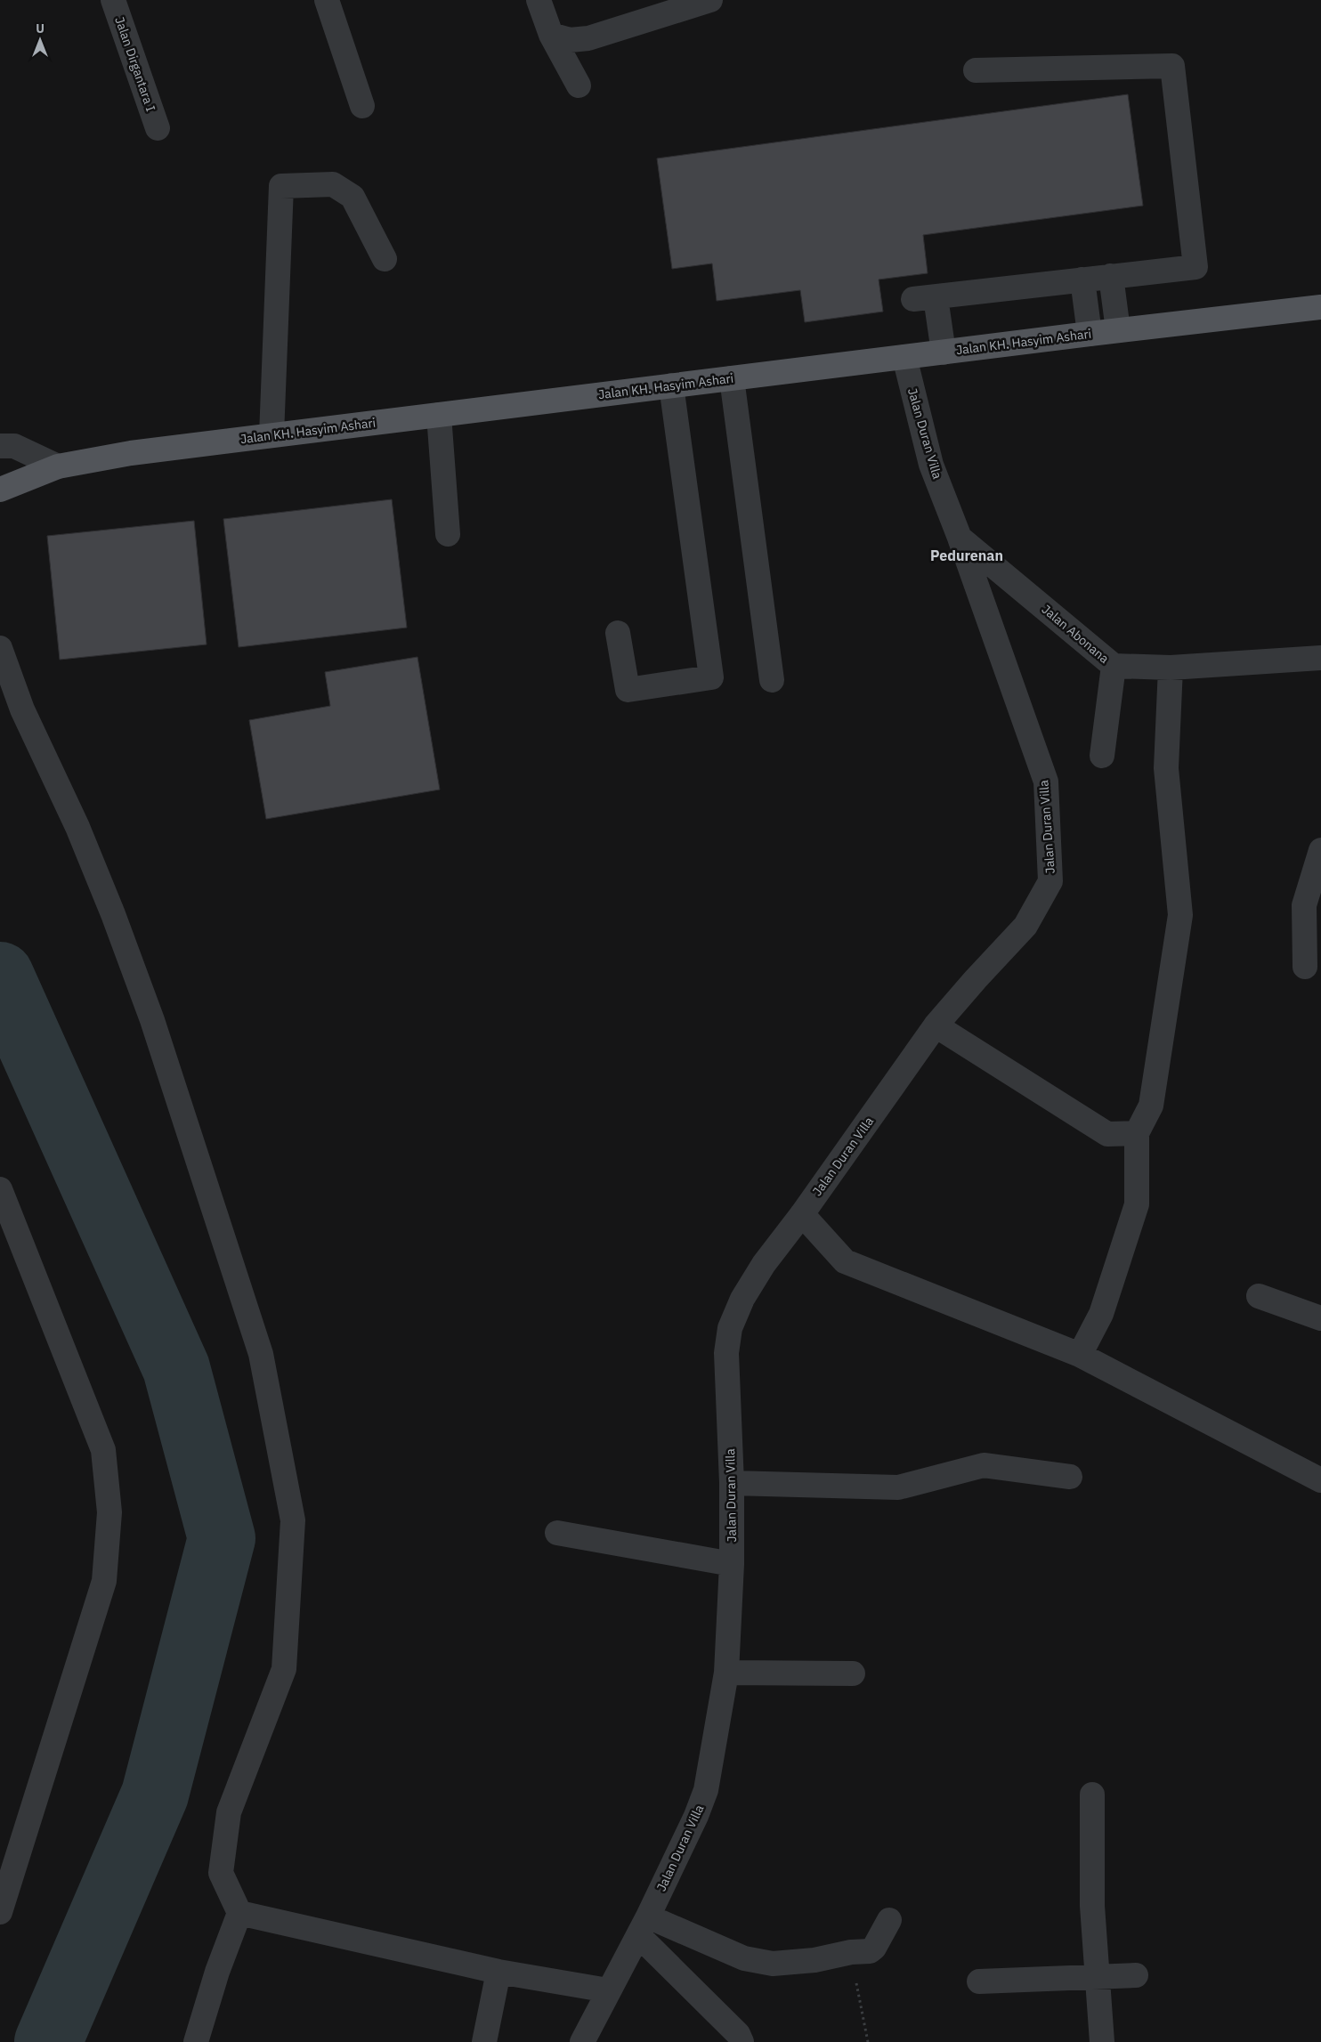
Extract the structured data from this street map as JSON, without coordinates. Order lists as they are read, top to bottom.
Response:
{
  "streets": {
    "main road": ["Jalan KH. Hasyim Ashari"],
    "street": ["Jalan Dirgantara I", "Jalan Duran Villa", "Jalan Abonana"]
  },
  "crossings": [
    ["Jalan KH. Hasyim Ashari", "Jalan Duran Villa"],
    ["Jalan Duran Villa", "Jalan Abonana"]
  ],
  "districts": ["Pedurenan"],
  "north": "top"
}
